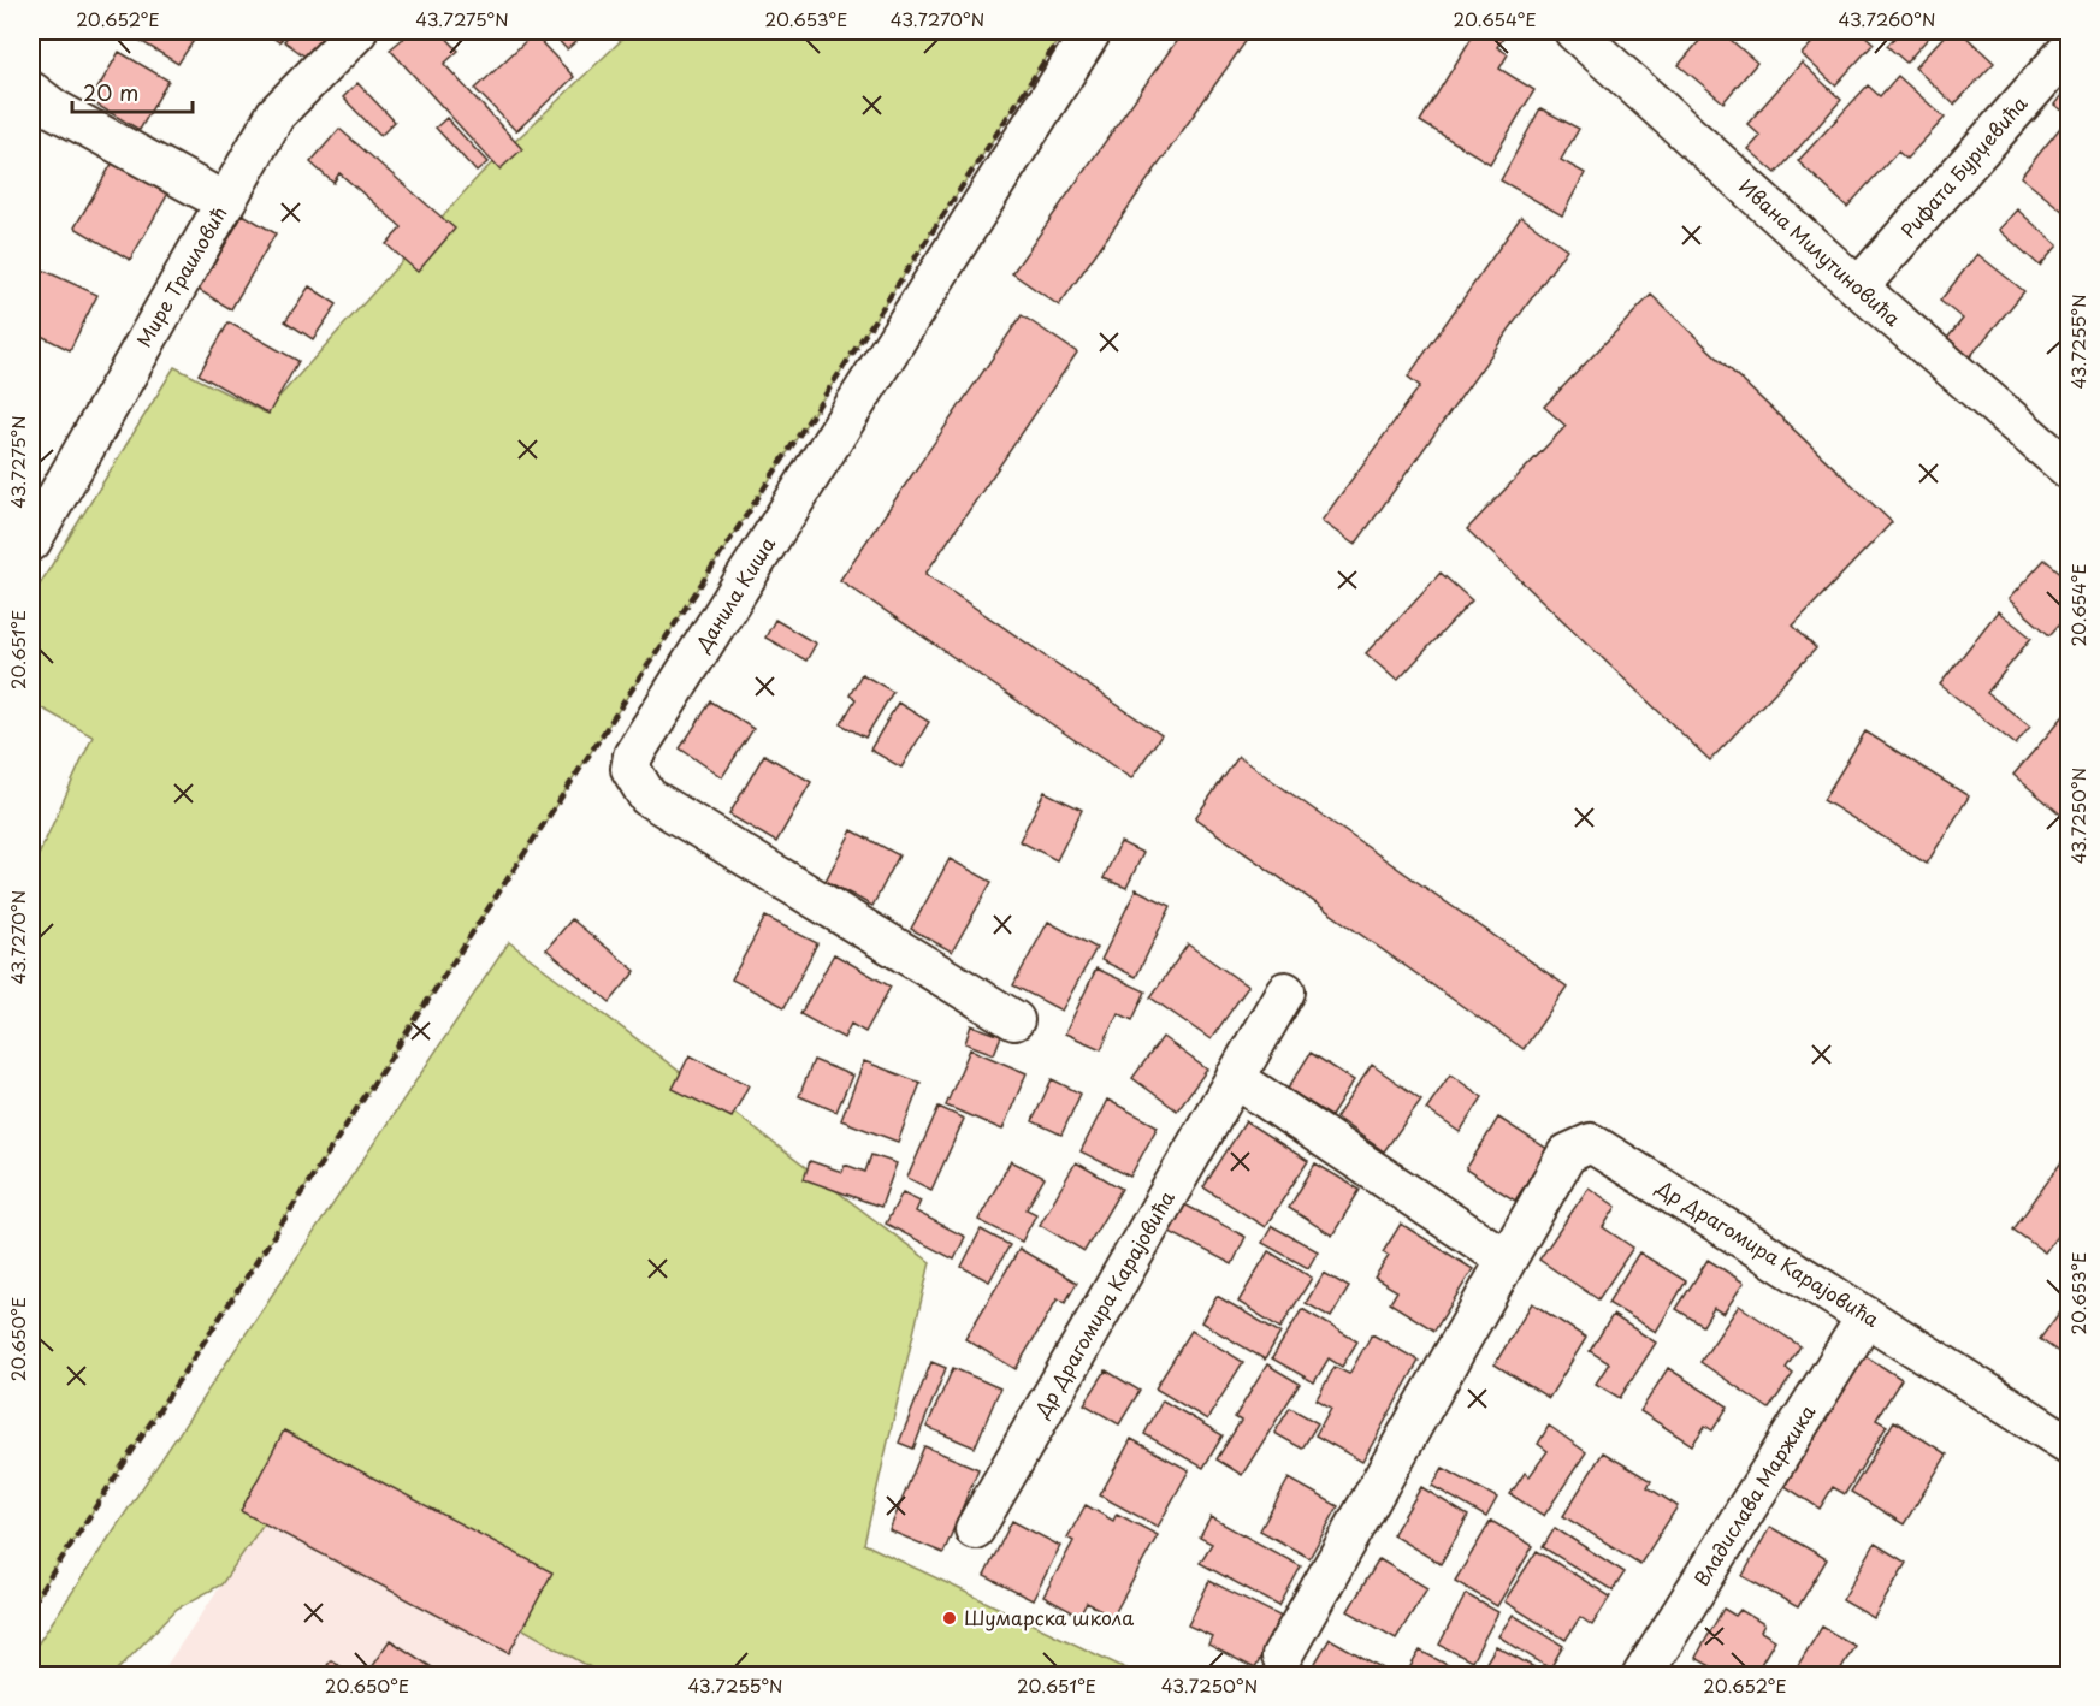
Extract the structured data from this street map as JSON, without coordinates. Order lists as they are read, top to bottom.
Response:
{
  "streets": {
    "street": [
      "Рифата Бурџевића",
      "Ивана Милутиновића",
      "Мире Траиловић",
      "Данила Киша",
      "Др Драгомира Карајовића",
      "Владислава Маржика"
    ]
  },
  "crossings": [
    ["Рифата Бурџевића", "Ивана Милутиновића"],
    ["Др Драгомира Карајовића", "Владислава Маржика"]
  ],
  "places": ["Шумарска школа"],
  "scale_bar": "20 m",
  "coordinates": [
    "20.652°E",
    "43.7275°N",
    "20.653°E",
    "43.7270°N",
    "20.654°E",
    "43.7260°N",
    "43.7255°N",
    "20.651°E",
    "43.7250°N",
    "20.650°E"
  ]
}
